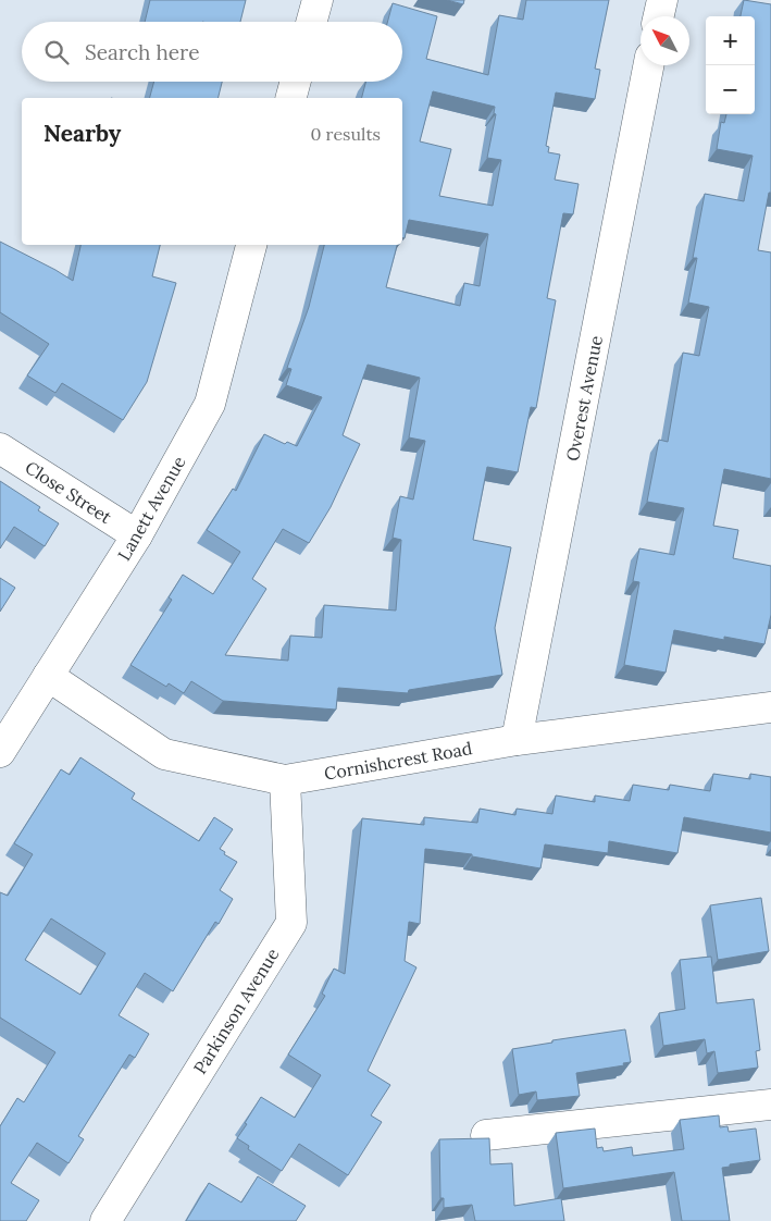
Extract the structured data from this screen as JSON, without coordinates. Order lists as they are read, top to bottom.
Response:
{
  "streets": {
    "street": [
      "Overest Avenue",
      "Close Street",
      "Lanett Avenue",
      "Cornishcrest Road",
      "Parkinson Avenue"
    ]
  },
  "crossings": [
    ["Overest Avenue", "Cornishcrest Road"],
    ["Close Street", "Lanett Avenue"],
    ["Lanett Avenue", "Cornishcrest Road"],
    ["Cornishcrest Road", "Parkinson Avenue"]
  ],
  "north": "top left",
  "page": {
    "map_buttons": ["+", "−"],
    "search": "Search here",
    "heading": ["Nearby", "0 results"]
  }
}
